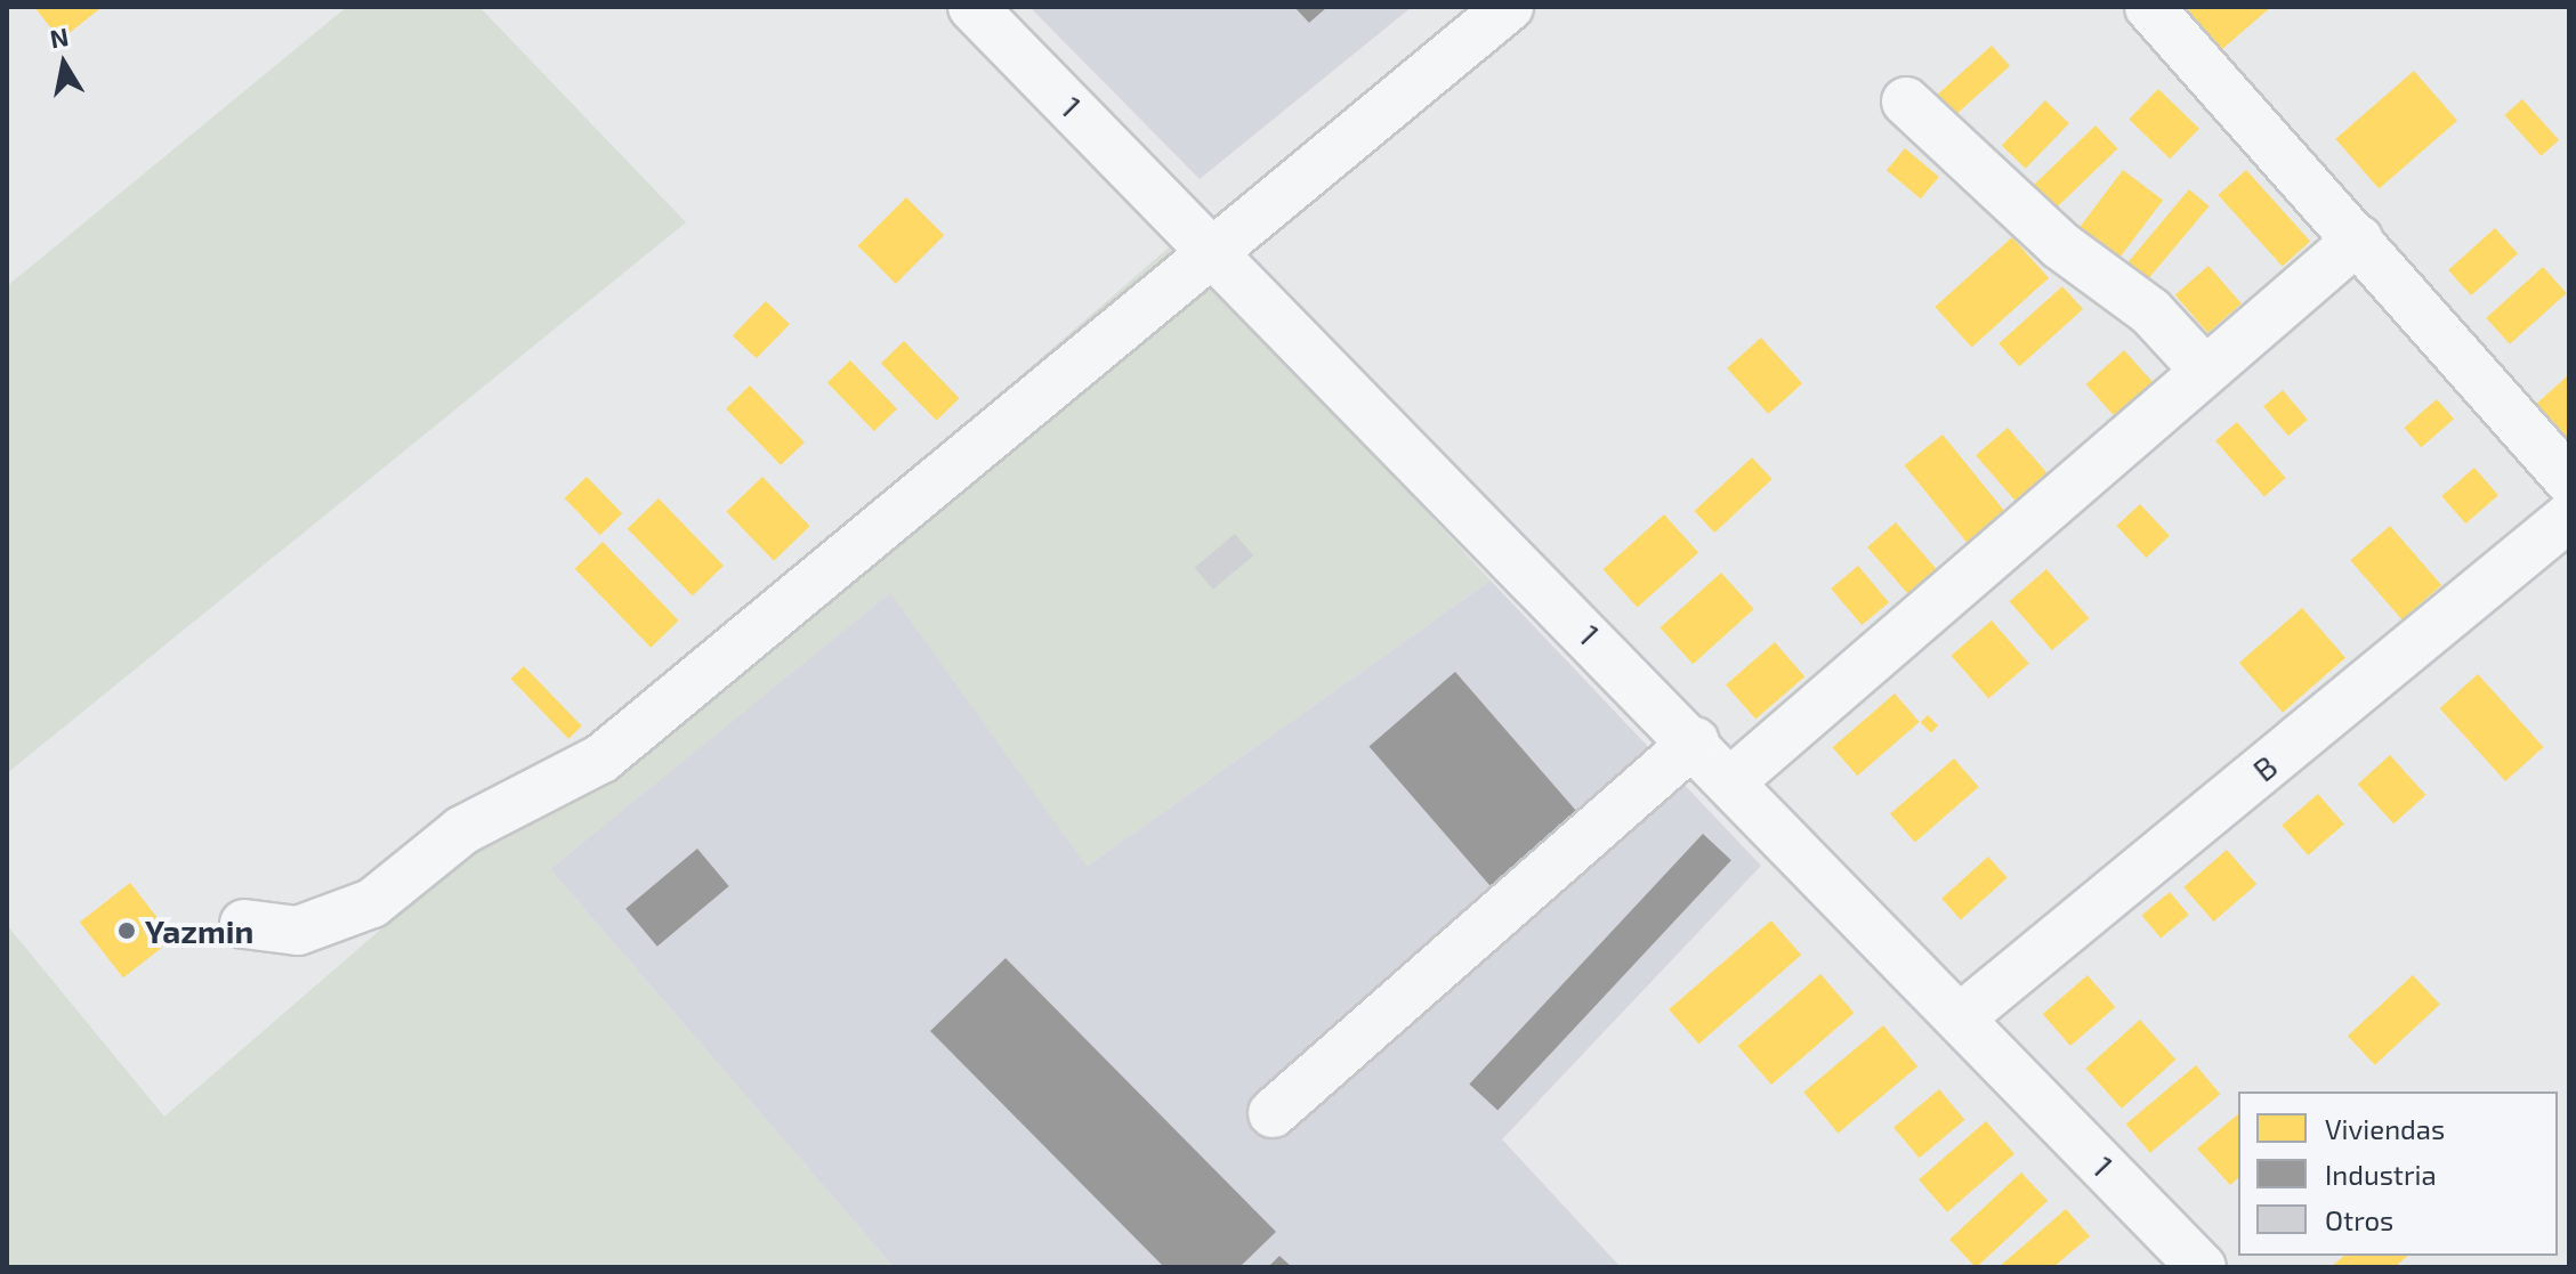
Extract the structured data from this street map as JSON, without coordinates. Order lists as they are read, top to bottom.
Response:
{
  "streets": {
    "street": ["1", "B"]
  },
  "crossings": [
    ["1", "B"]
  ],
  "places": ["Yazmin"],
  "legend": ["Viviendas", "Industria", "Otros"],
  "north": "top"
}
